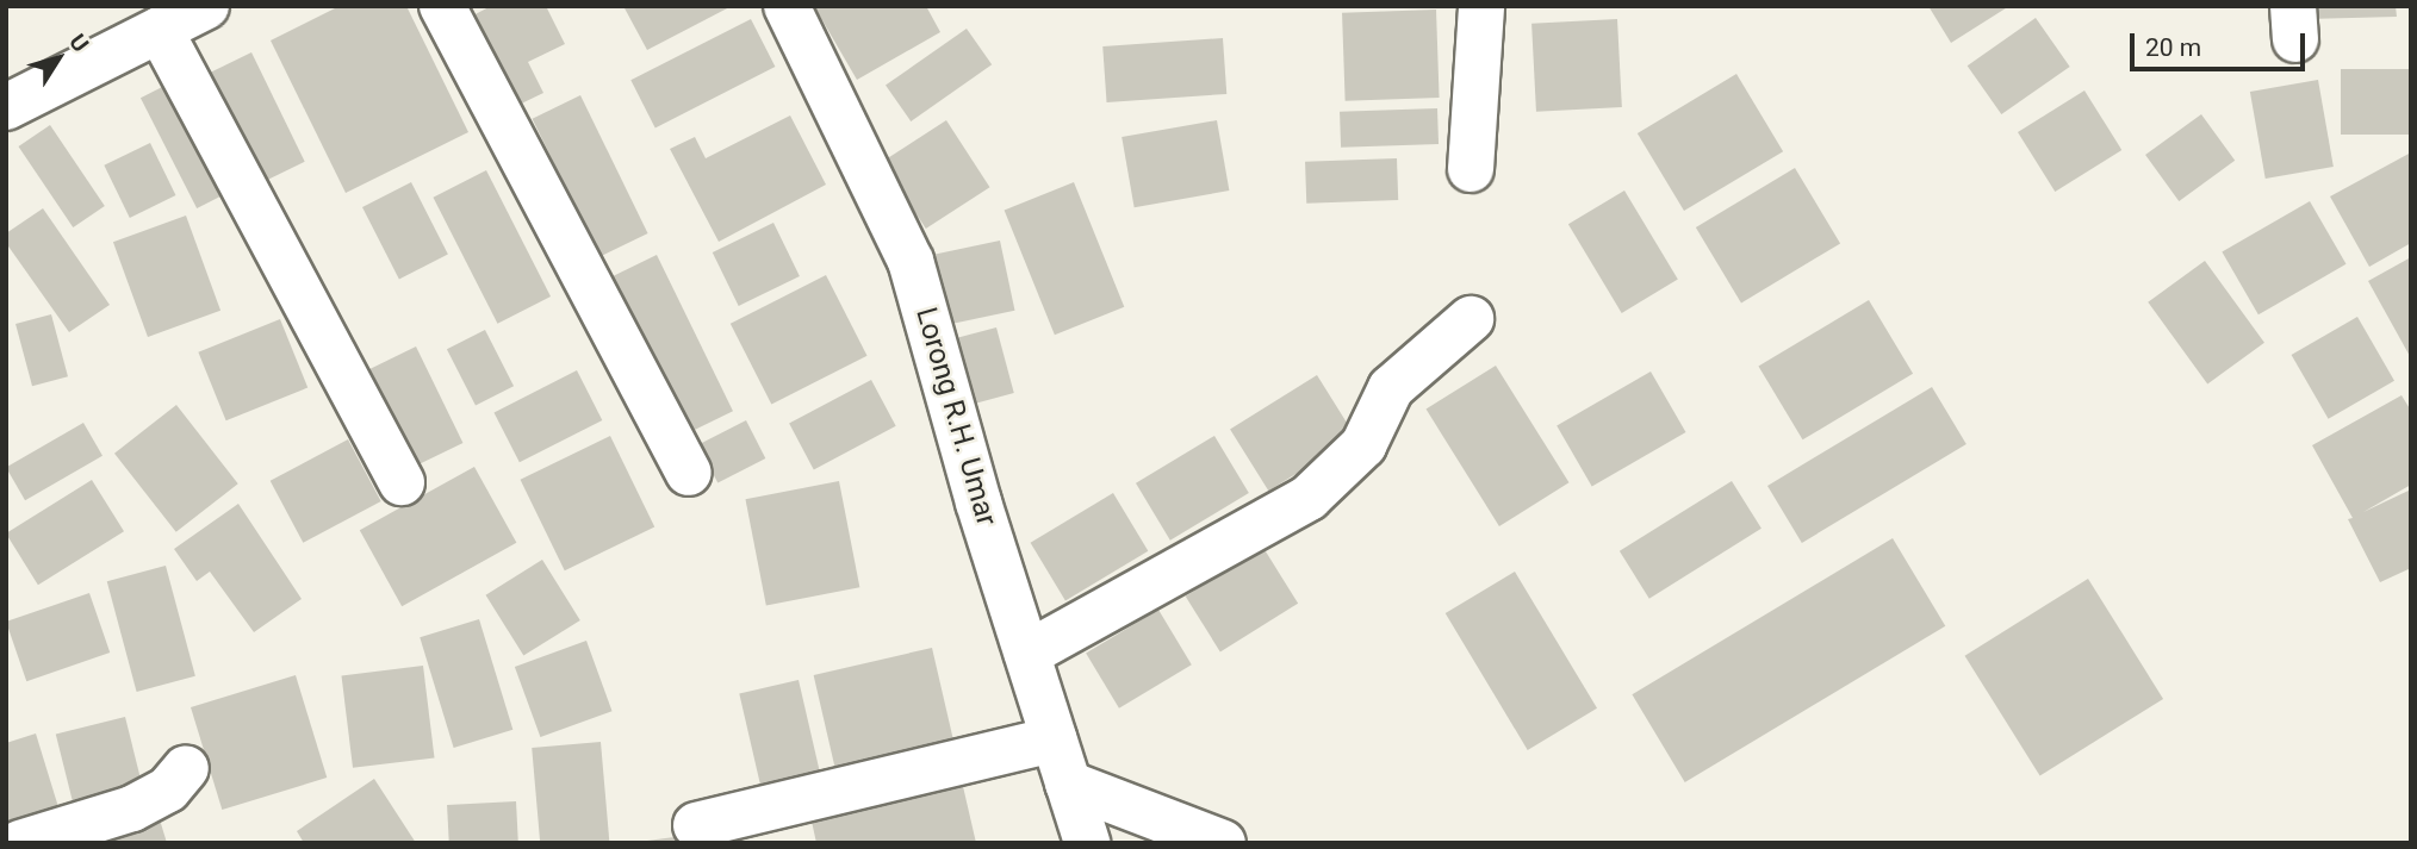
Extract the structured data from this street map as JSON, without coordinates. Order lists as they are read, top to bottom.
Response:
{
  "streets": {
    "street": ["Lorong R.H. Umar"]
  },
  "scale_bar": "20 m",
  "north": "top right"
}
